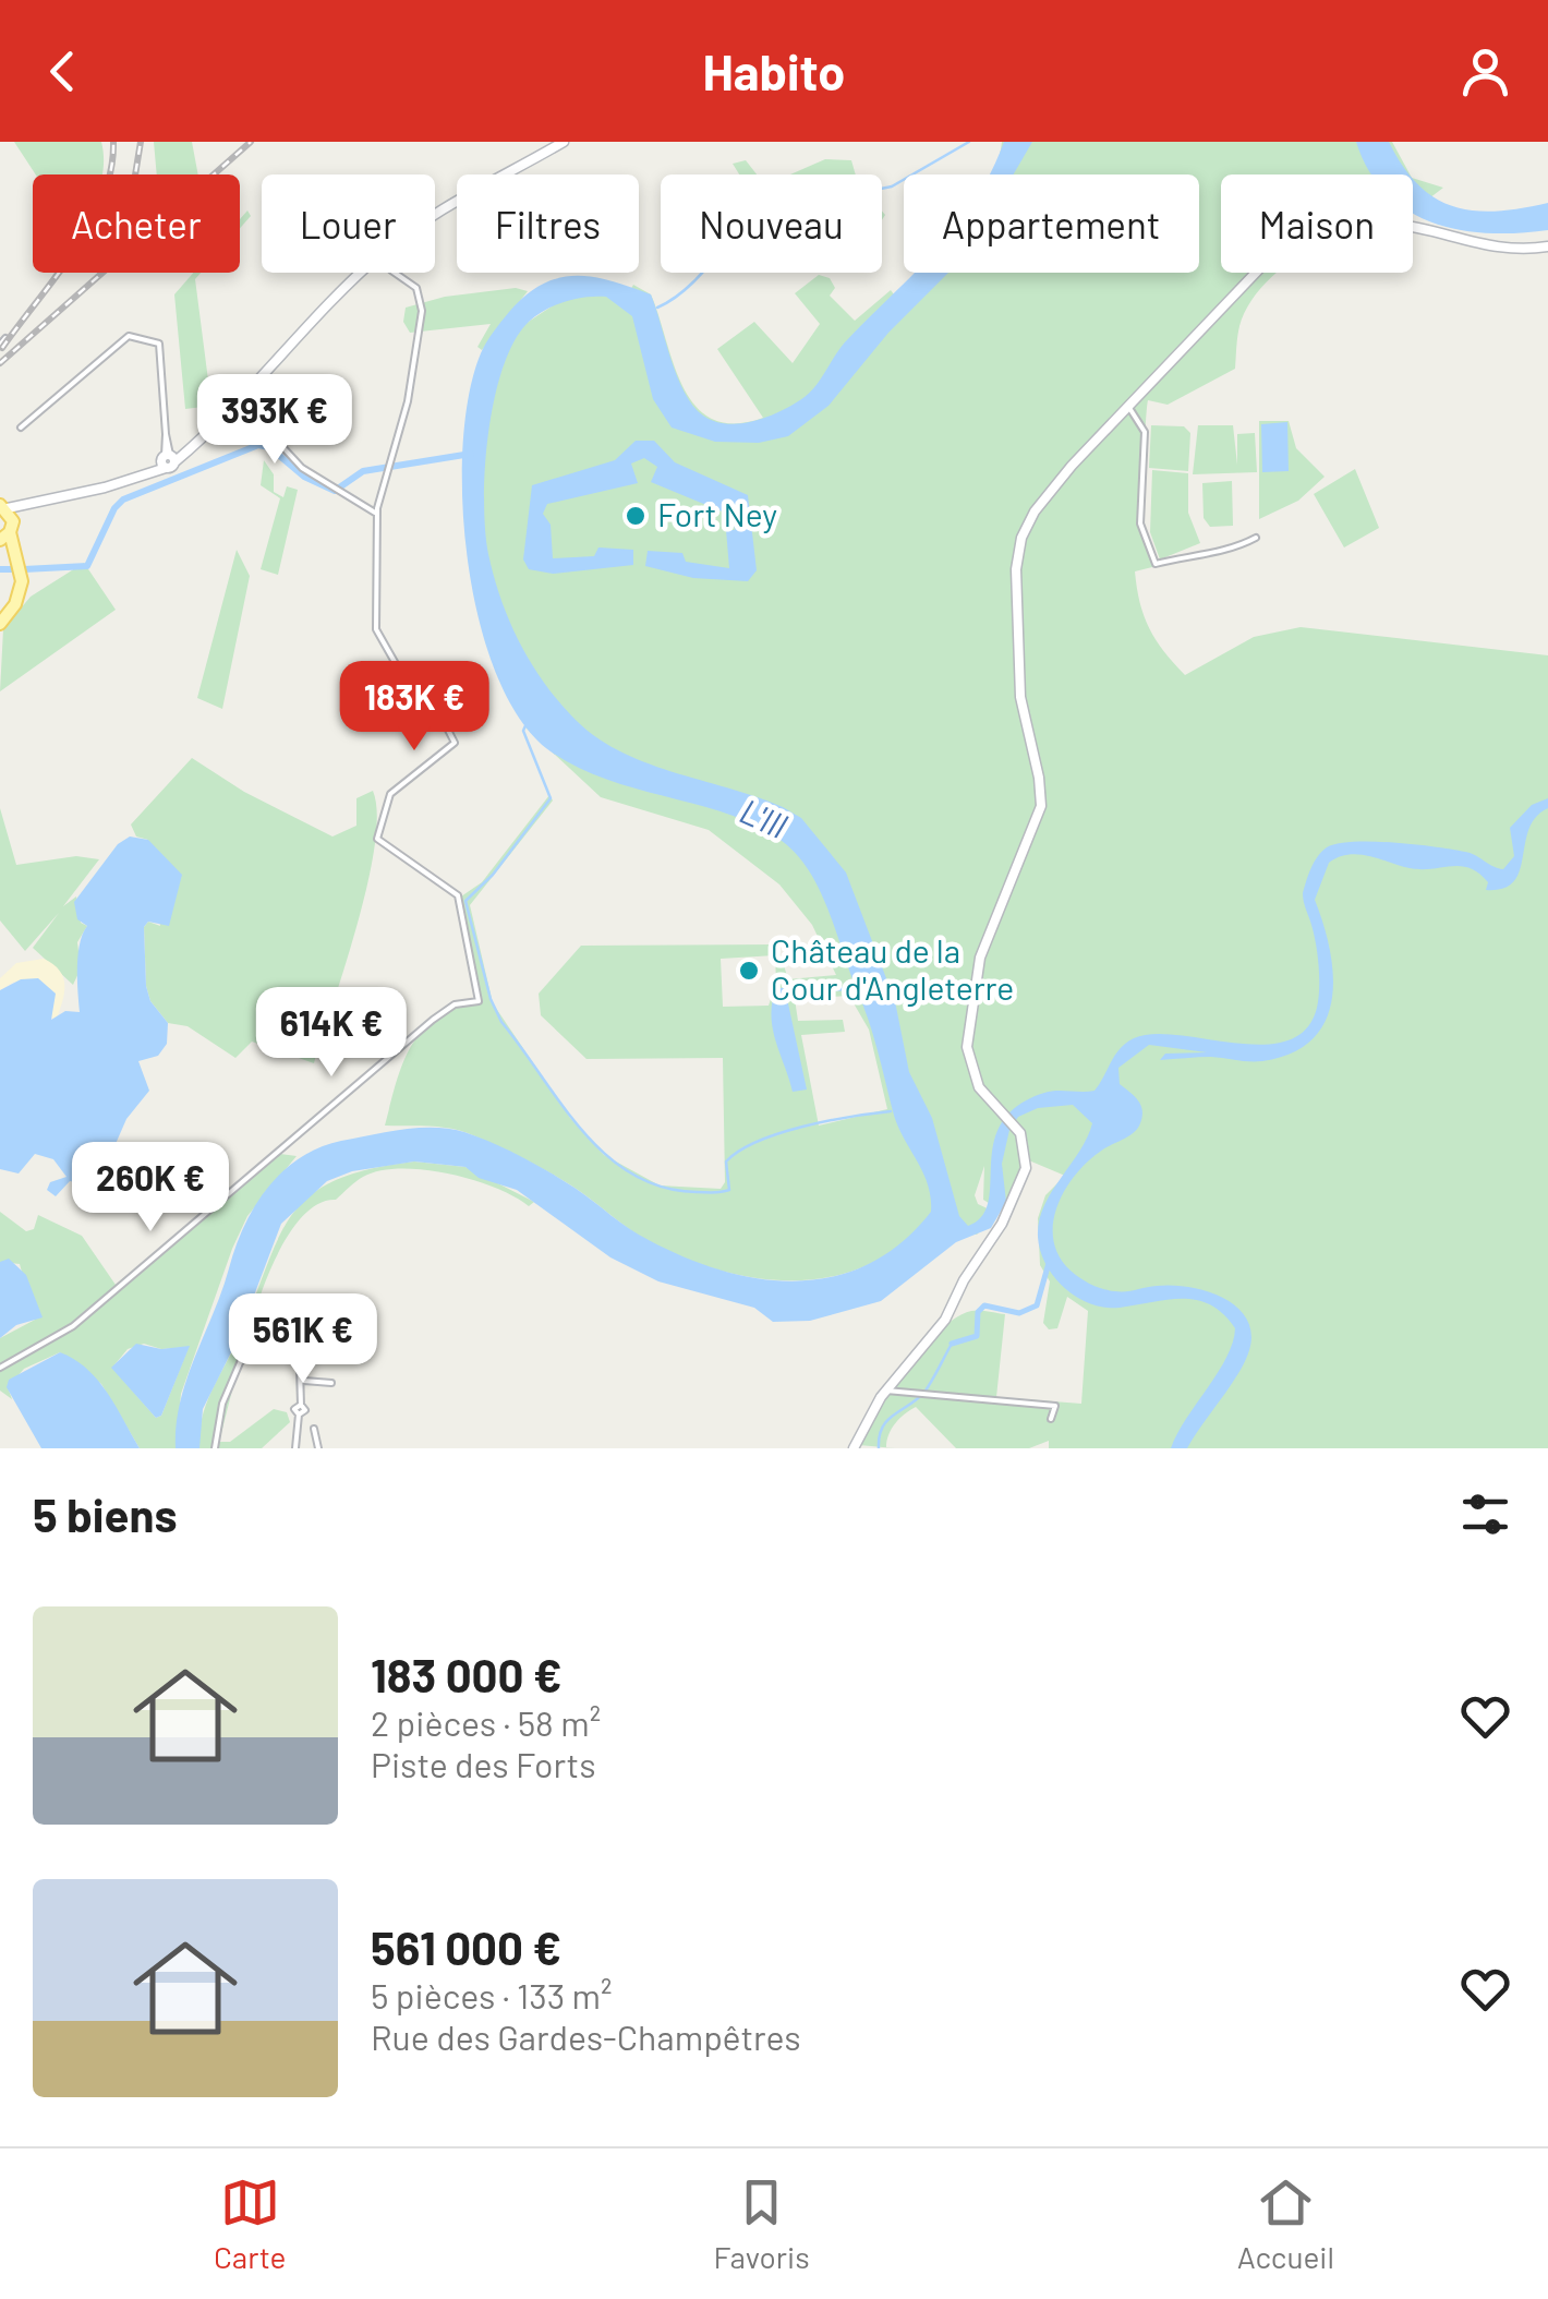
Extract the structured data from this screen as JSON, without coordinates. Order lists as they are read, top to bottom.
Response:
{
  "water": ["L'Ill"],
  "places": ["Fort Ney", "Château de la Cour d'Angleterre"],
  "page": {
    "header": "Habito",
    "chip": [
      "Acheter",
      "Louer",
      "Filtres",
      "Nouveau",
      "Appartement",
      "Maison"
    ],
    "price": [
      "393K €",
      "183K €",
      "614K €",
      "260K €",
      "561K €"
    ],
    "heading": "5 biens",
    "list": [
      {
        "name": "183 000 €",
        "note": "2 pièces · 58 m² · Piste des Forts"
      },
      {
        "name": "561 000 €",
        "note": "5 pièces · 133 m² · Rue des Gardes-Champêtres"
      }
    ],
    "tabs": ["Carte", "Favoris", "Accueil"]
  }
}
